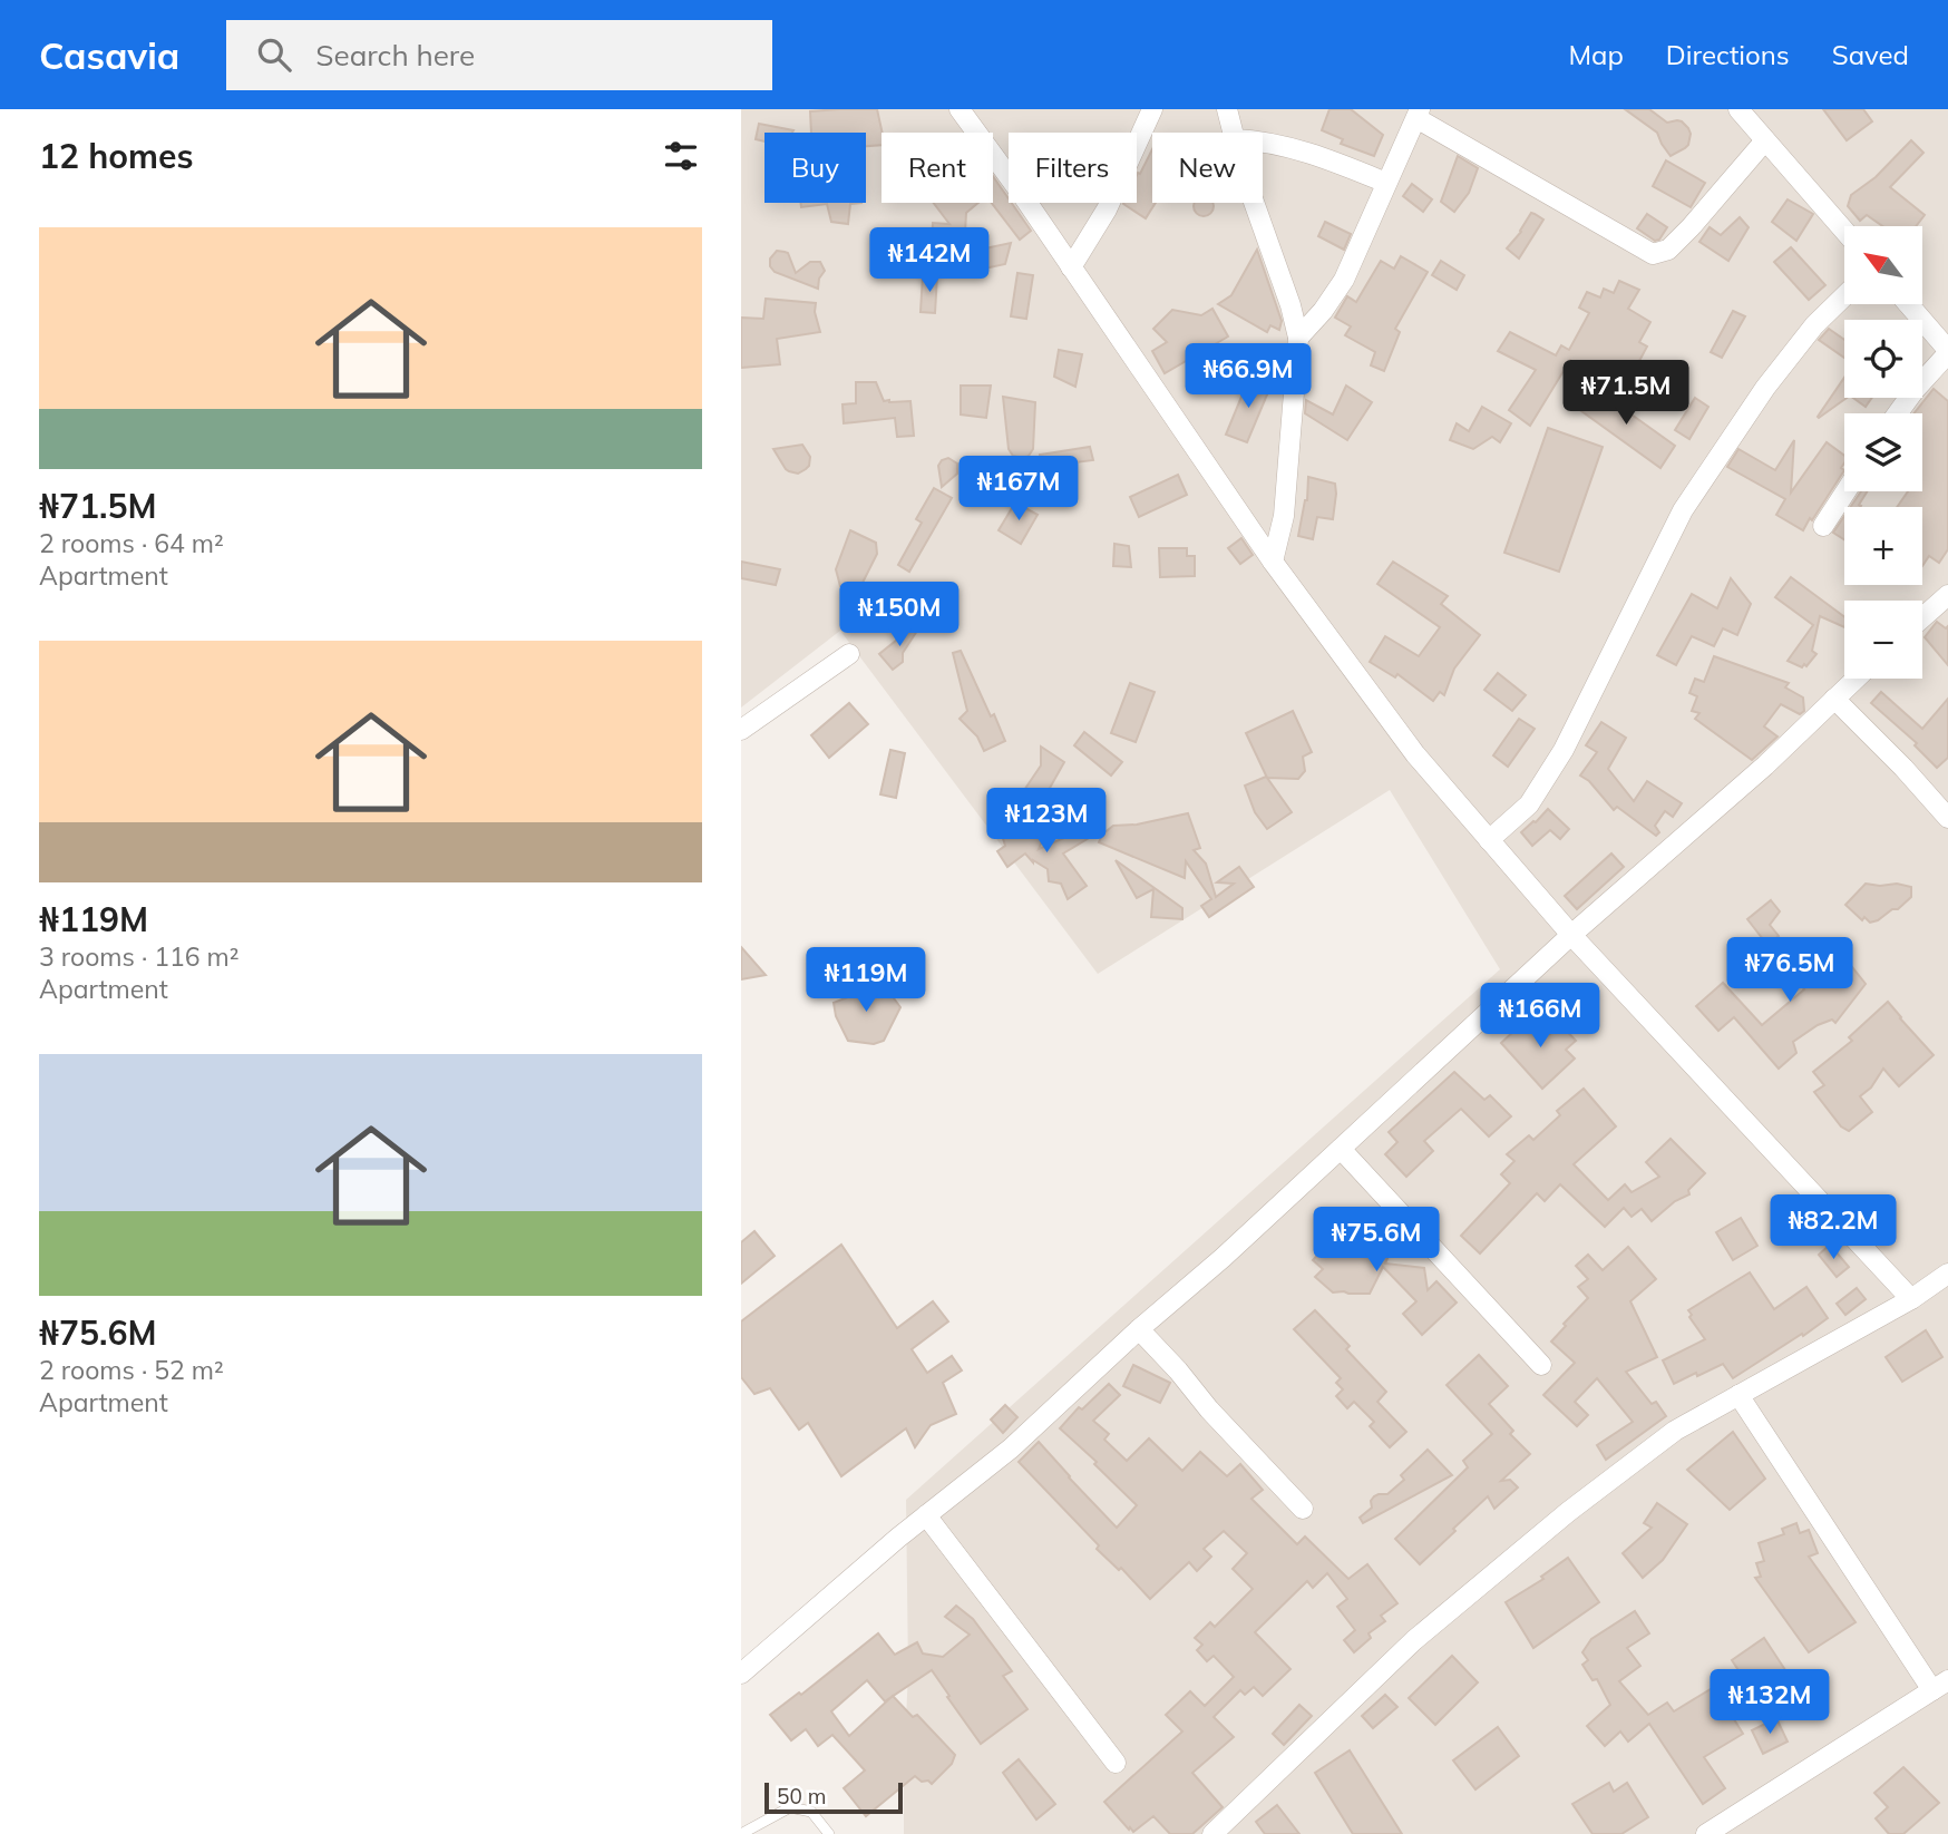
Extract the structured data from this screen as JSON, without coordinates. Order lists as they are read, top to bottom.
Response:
{
  "scale_bar": "50 m",
  "north": "top left",
  "page": {
    "header": "Casavia",
    "search": "Search here",
    "nav": ["Map", "Directions", "Saved"],
    "heading": "12 homes",
    "chip": [
      "Buy",
      "Rent",
      "Filters",
      "New"
    ],
    "list": [
      {
        "name": "₦71.5M",
        "note": "2 rooms · 64 m² · Apartment"
      },
      {
        "name": "₦119M",
        "note": "3 rooms · 116 m² · Apartment"
      },
      {
        "name": "₦75.6M",
        "note": "2 rooms · 52 m² · Apartment"
      }
    ],
    "map_buttons": ["+", "−"],
    "price": [
      "₦142M",
      "₦66.9M",
      "₦71.5M",
      "₦167M",
      "₦150M",
      "₦123M",
      "₦76.5M",
      "₦119M",
      "₦166M",
      "₦82.2M",
      "₦75.6M",
      "₦132M"
    ],
    "scale": "50 m"
  }
}
